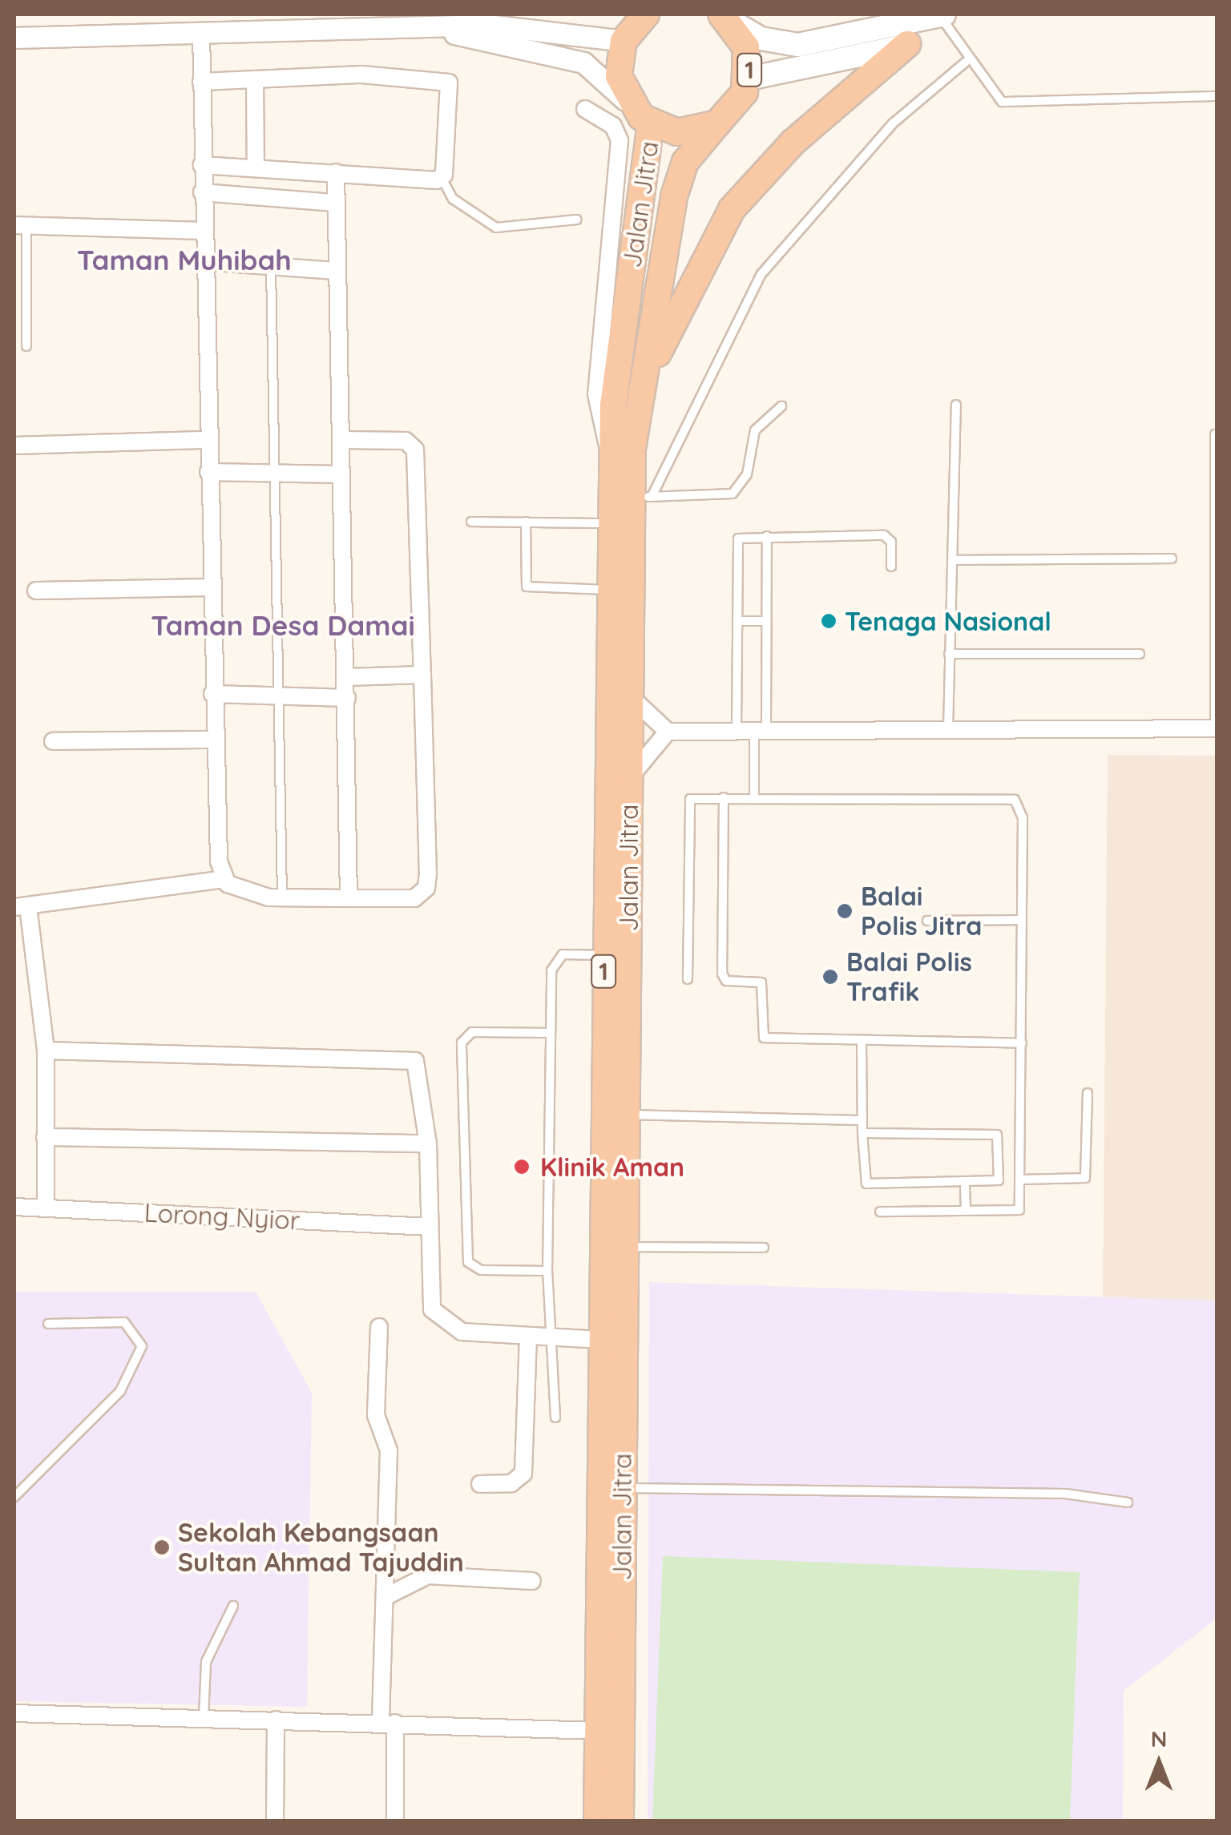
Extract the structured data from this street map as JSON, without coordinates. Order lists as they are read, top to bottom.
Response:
{
  "streets": {
    "highway": ["1", "Jalan Jitra"],
    "street": ["Lorong Nyior"]
  },
  "crossings": [
    ["1", "Jalan Jitra"]
  ],
  "districts": ["Taman Muhibah", "Taman Desa Damai"],
  "places": [
    "Tenaga Nasional",
    "Balai Polis Jitra",
    "Balai Polis Trafik",
    "Klinik Aman",
    "Sekolah Kebangsaan Sultan Ahmad Tajuddin"
  ],
  "north": "top"
}
